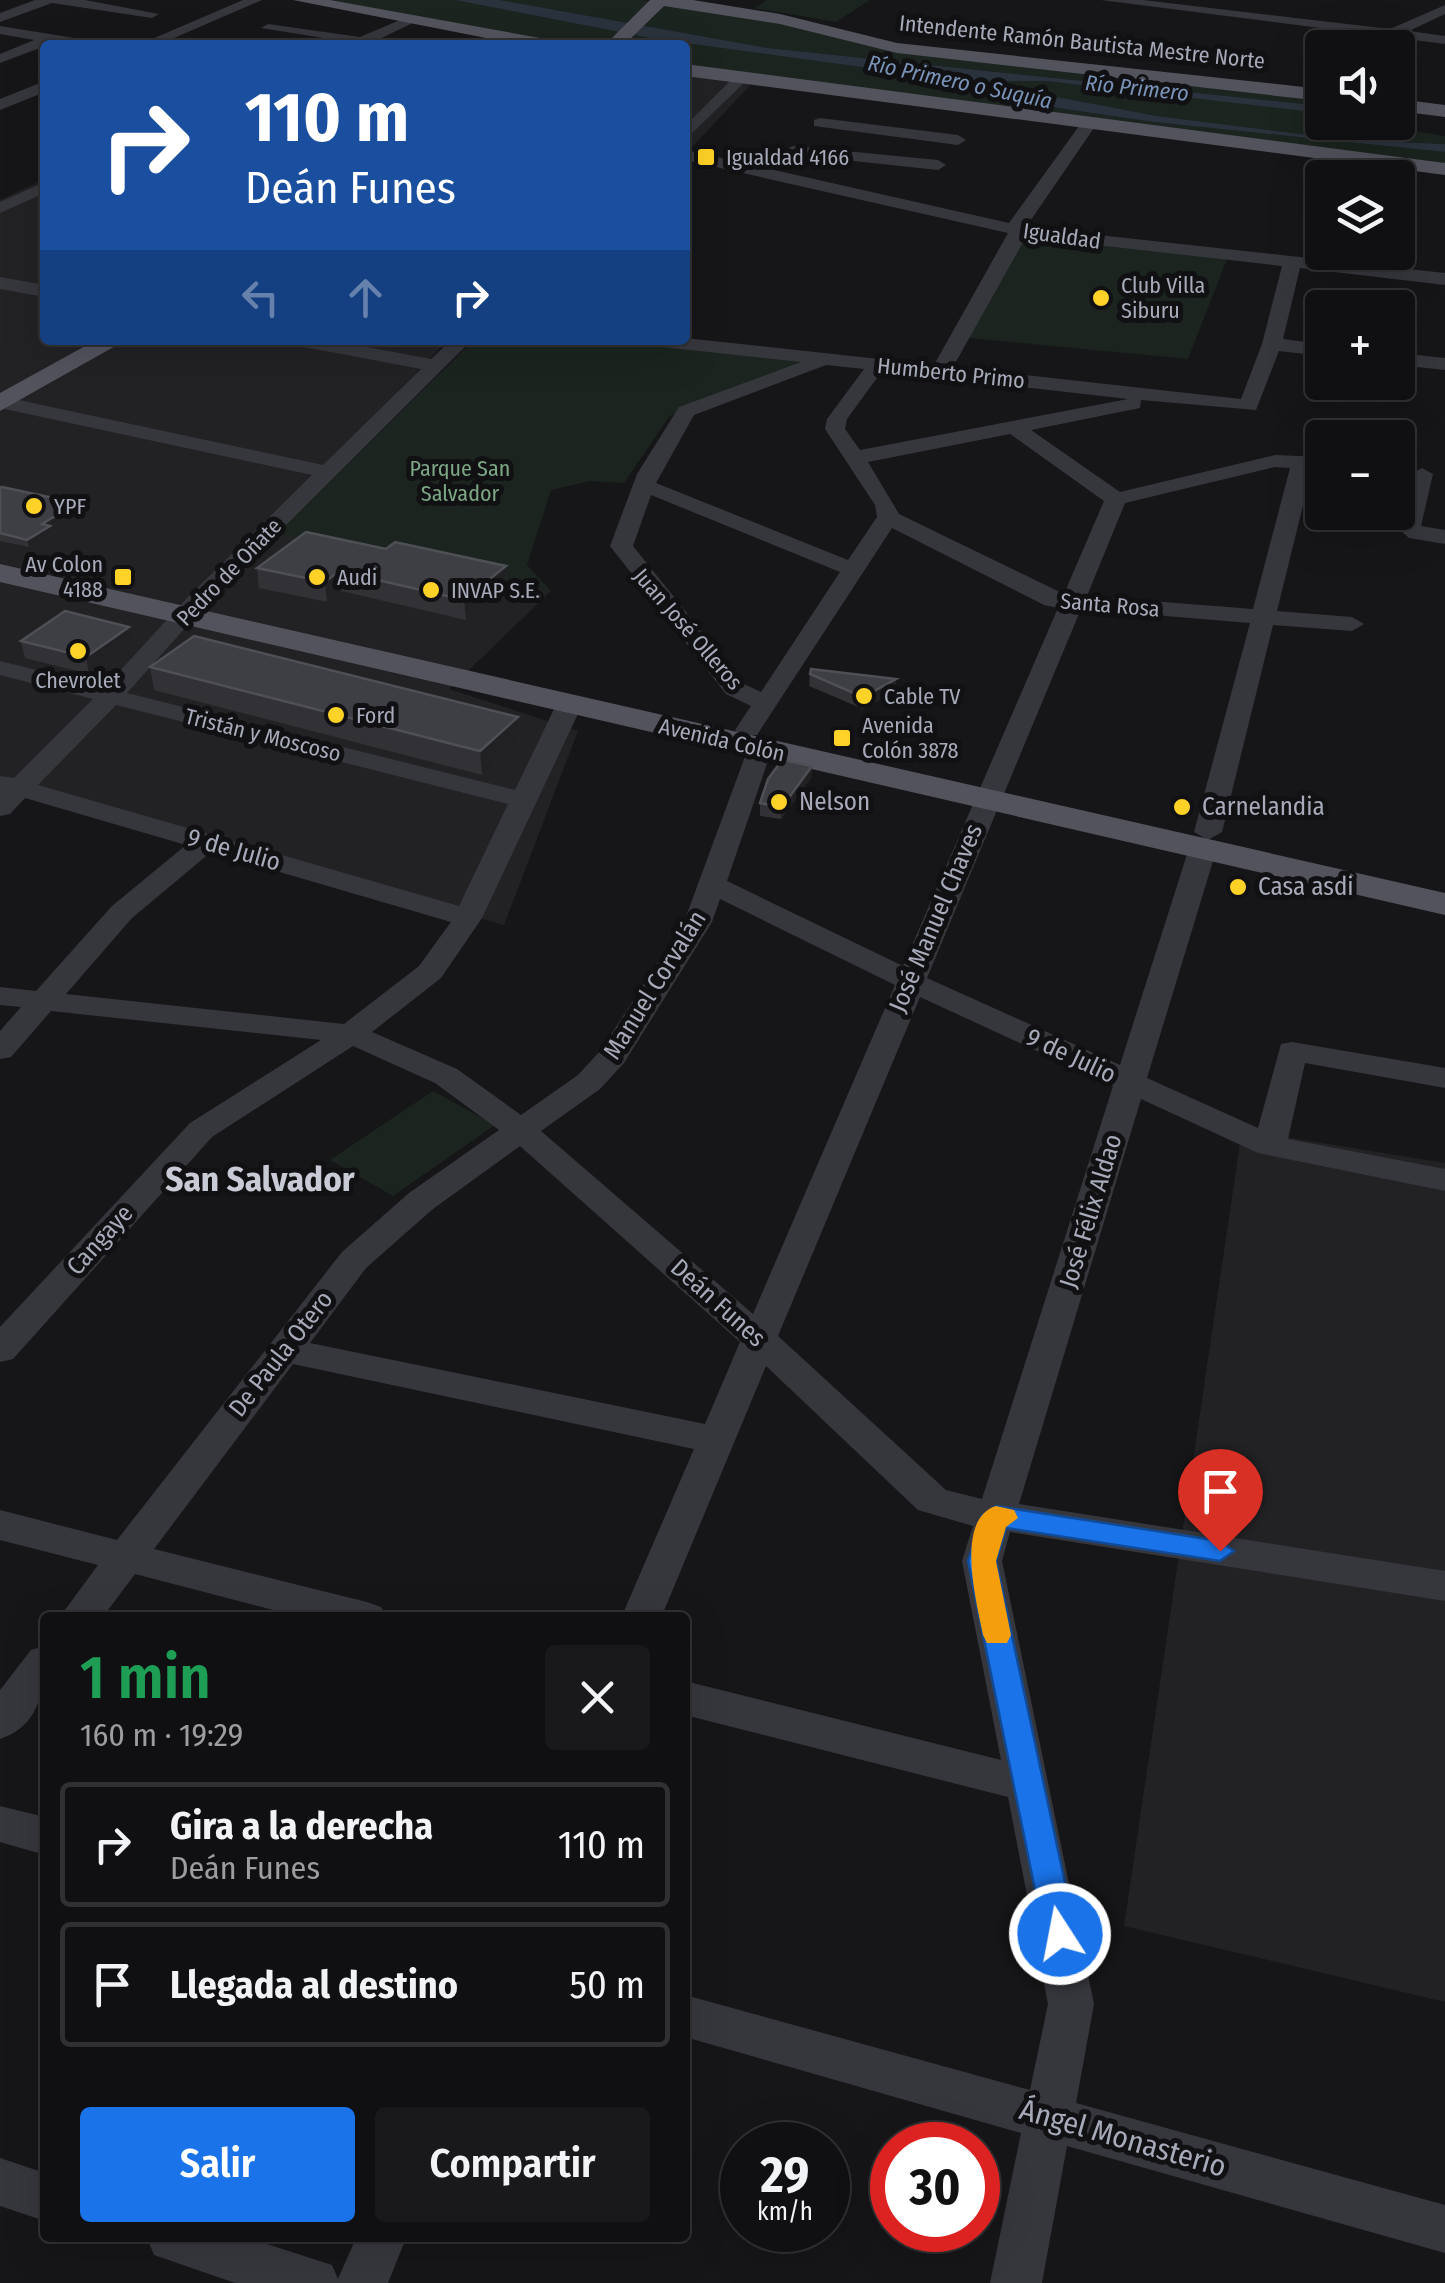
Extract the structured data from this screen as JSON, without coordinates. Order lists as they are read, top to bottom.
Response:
{
  "streets": {
    "main road": ["Intendente Ramón Bautista Mestre Norte", "Avenida Colón"],
    "street": [
      "Igualdad",
      "Humberto Primo",
      "Pedro de Oñate",
      "Santa Rosa",
      "Juan José Olleros",
      "Tristán y Moscoso",
      "9 de Julio",
      "José Manuel Chaves",
      "Manuel Corvalán",
      "José Félix Aldao",
      "Cangaye",
      "Deán Funes",
      "De Paula Otero",
      "Ángel Monasterio"
    ]
  },
  "crossings": [
    ["Humberto Primo", "Juan José Olleros"],
    ["Pedro de Oñate", "Tristán y Moscoso"],
    ["Pedro de Oñate", "Avenida Colón"],
    ["Pedro de Oñate", "9 de Julio"],
    ["Santa Rosa", "José Manuel Chaves"],
    ["Santa Rosa", "Manuel Corvalán"],
    ["Santa Rosa", "José Félix Aldao"],
    ["Juan José Olleros", "Avenida Colón"],
    ["Juan José Olleros", "Manuel Corvalán"],
    ["Tristán y Moscoso", "Cangaye"],
    ["Avenida Colón", "José Manuel Chaves"],
    ["Avenida Colón", "Manuel Corvalán"],
    ["Avenida Colón", "José Félix Aldao"],
    ["Avenida Colón", "Cangaye"],
    ["9 de Julio", "José Manuel Chaves"],
    ["9 de Julio", "Manuel Corvalán"],
    ["9 de Julio", "José Félix Aldao"],
    ["9 de Julio", "Cangaye"],
    ["José Manuel Chaves", "Deán Funes"],
    ["Manuel Corvalán", "Deán Funes"],
    ["Manuel Corvalán", "De Paula Otero"],
    ["José Félix Aldao", "Deán Funes"],
    ["José Félix Aldao", "Ángel Monasterio"],
    ["Cangaye", "Deán Funes"],
    ["Deán Funes", "De Paula Otero"]
  ],
  "districts": ["San Salvador"],
  "water": ["Río Primero o Suquía", "Río Primero"],
  "parks": ["Parque San Salvador"],
  "places": {
    "transit": ["Igualdad 4166", "Av Colon 4188", "Avenida Colón 3878"],
    "other": [
      "Club Villa Siburu",
      "YPF",
      "Audi",
      "INVAP S.E.",
      "Chevrolet",
      "Cable TV",
      "Ford",
      "Nelson",
      "Carnelandia",
      "Casa asdi"
    ]
  },
  "page": {
    "map_buttons": ["+", "−"],
    "turn": ["110 m", "Deán Funes"],
    "heading": ["1 min", "160 m · 19:29"],
    "list": [
      {
        "name": "Gira a la derecha",
        "note": "Deán Funes",
        "value": "110 m"
      },
      {
        "name": "Llegada al destino",
        "value": "50 m"
      }
    ],
    "buttons": ["Salir", "Compartir"],
    "speed": "29 km/h",
    "limit": "30"
  }
}
